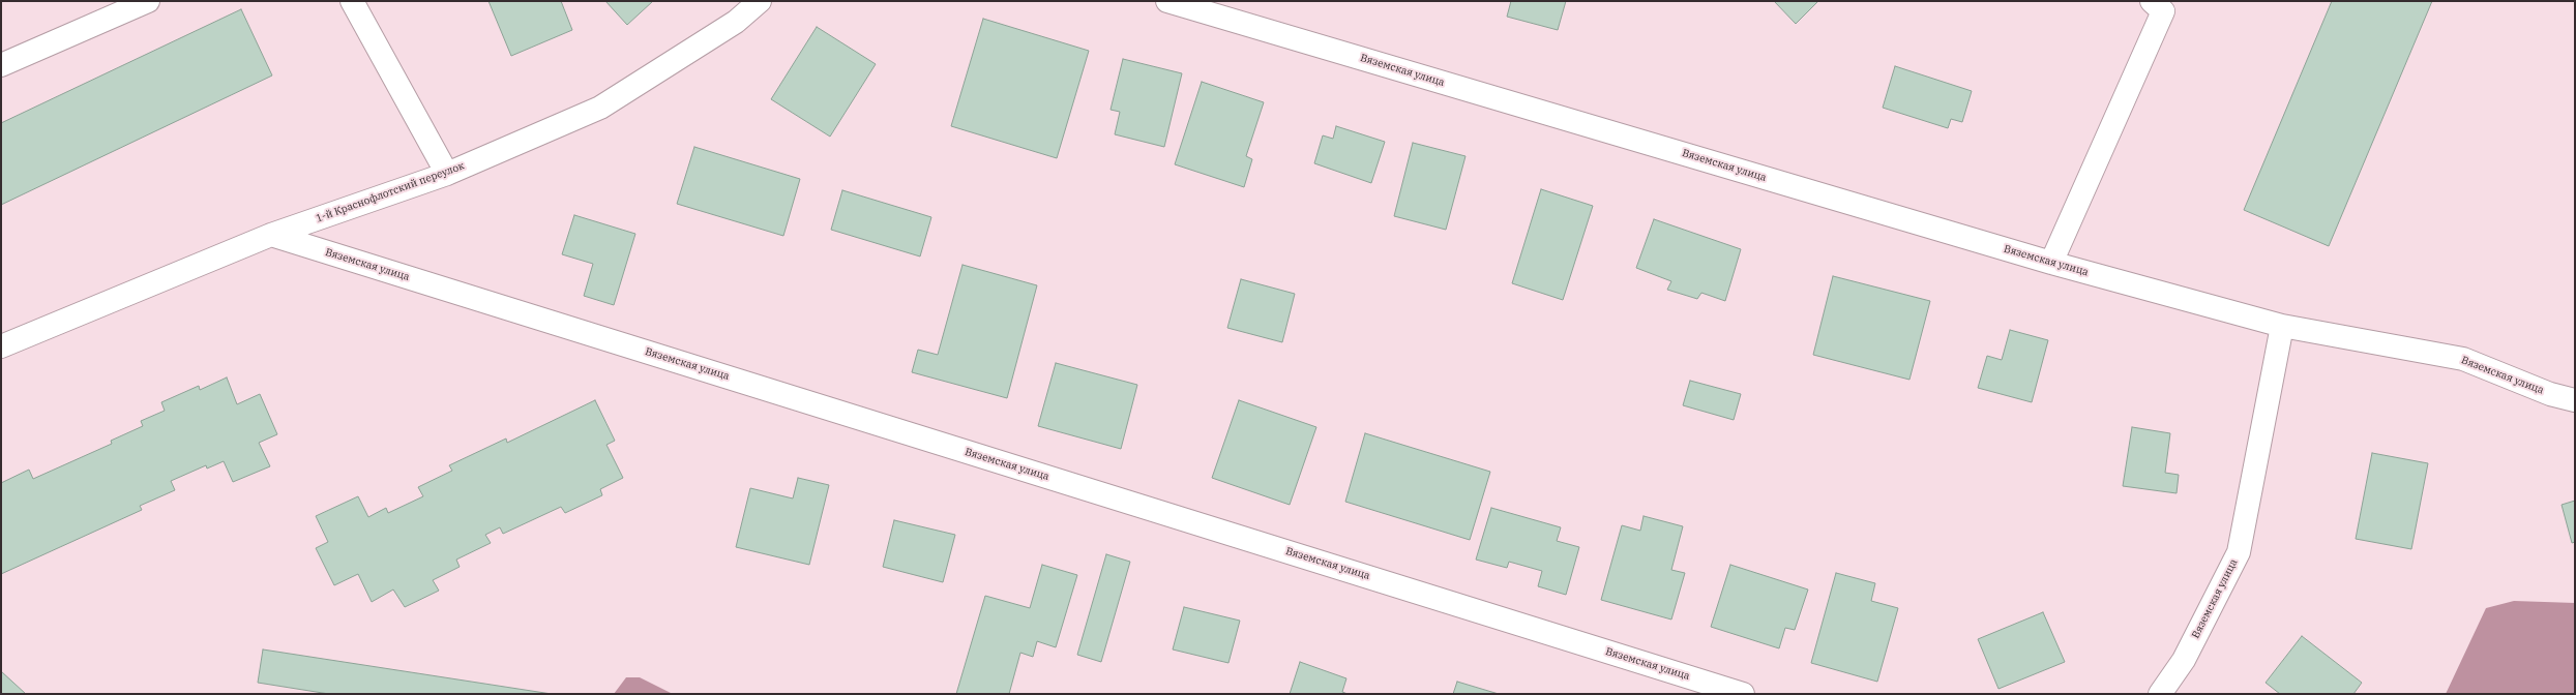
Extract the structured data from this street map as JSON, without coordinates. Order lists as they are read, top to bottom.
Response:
{
  "streets": {
    "street": ["Вяземская улица", "1-й Краснофлотский переулок"]
  },
  "crossings": [
    ["Вяземская улица", "1-й Краснофлотский переулок"]
  ]
}
